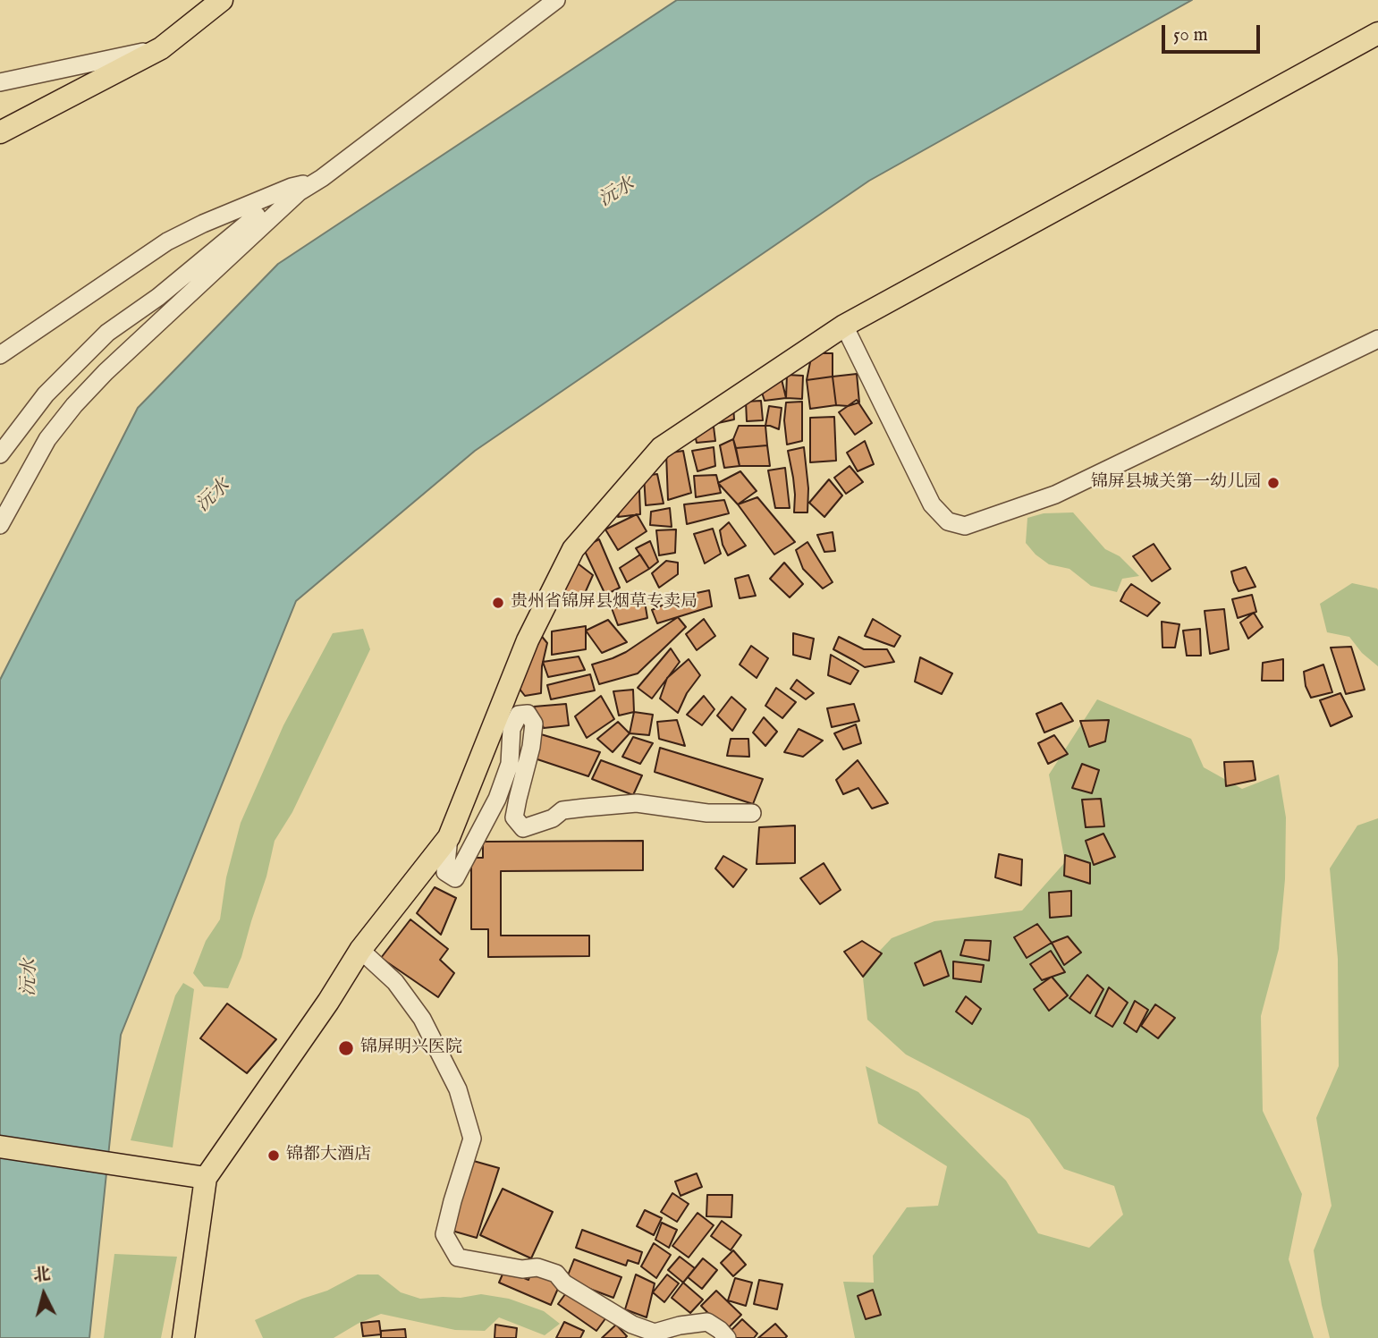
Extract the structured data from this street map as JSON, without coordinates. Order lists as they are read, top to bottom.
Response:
{
  "water": ["沅水"],
  "places": [
    "锦屏县城关第一幼儿园",
    "贵州省锦屏县烟草专卖局",
    "锦屏明兴医院",
    "锦都大酒店"
  ],
  "scale_bar": "50 m",
  "north": "top"
}
